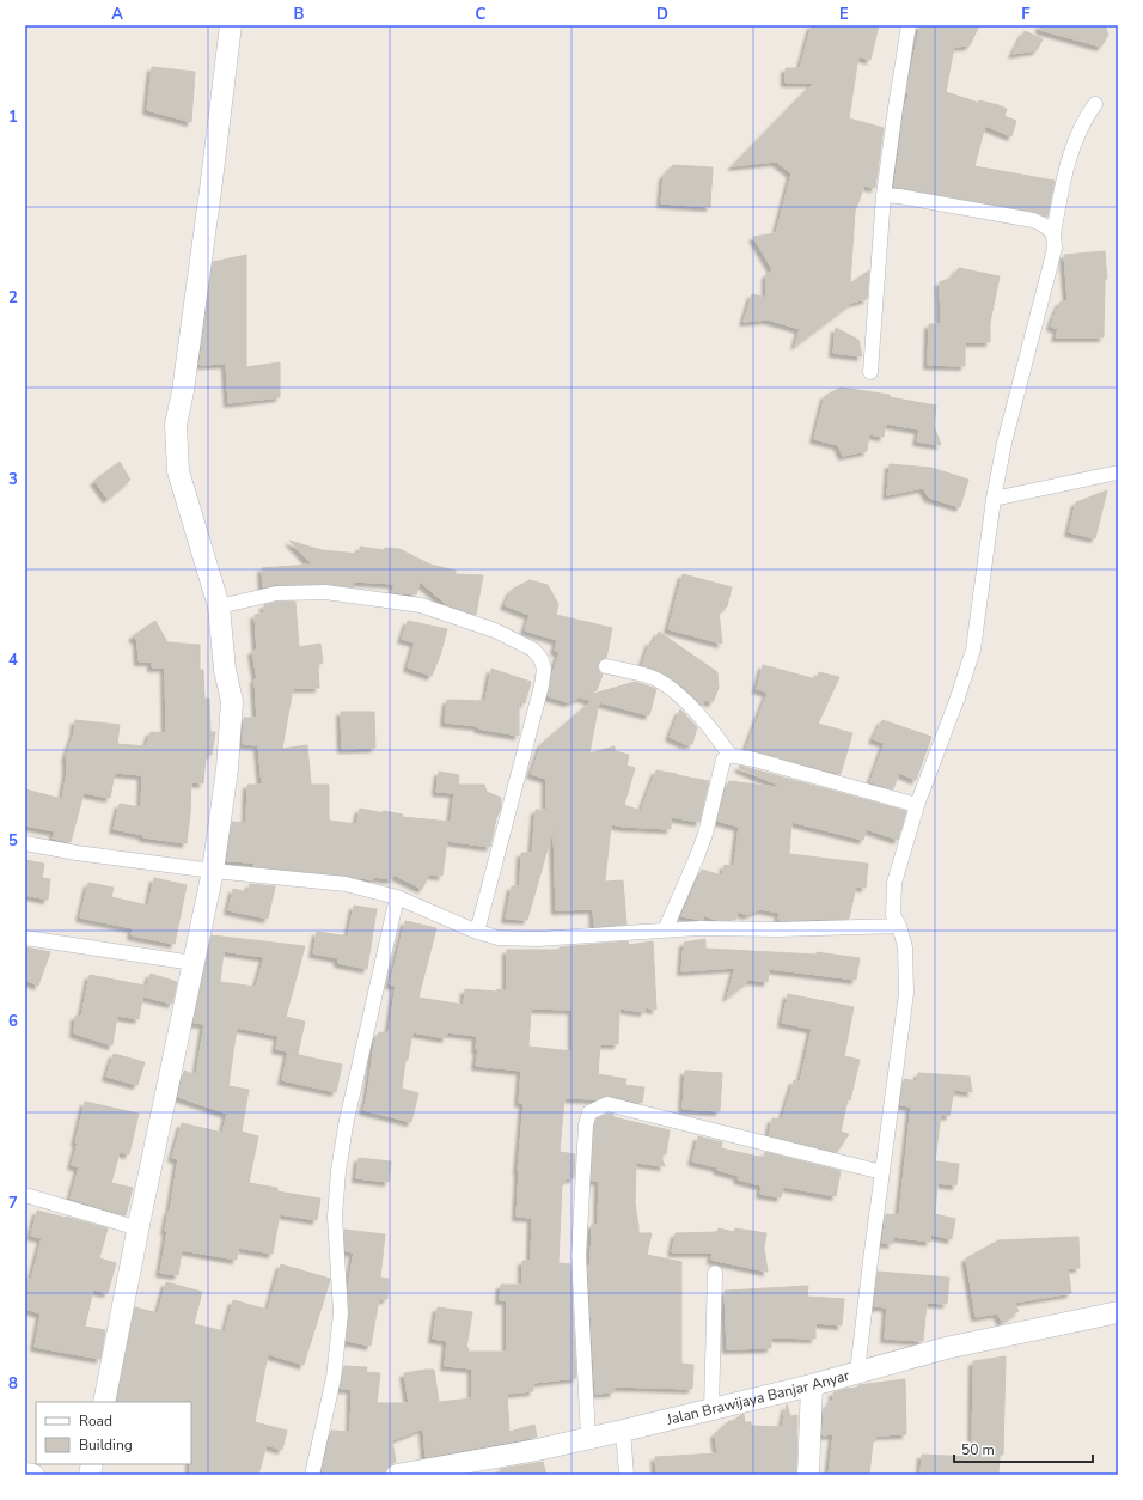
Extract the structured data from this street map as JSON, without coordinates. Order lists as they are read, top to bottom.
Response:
{
  "streets": {
    "street": ["Jalan Brawijaya Banjar Anyar"]
  },
  "legend": ["Road", "Building"],
  "scale_bar": "50 m",
  "grid": {
    "columns": [
      "A",
      "B",
      "C",
      "D",
      "E",
      "F"
    ],
    "rows": [
      "1",
      "2",
      "3",
      "4",
      "5",
      "6",
      "7",
      "8"
    ]
  }
}
